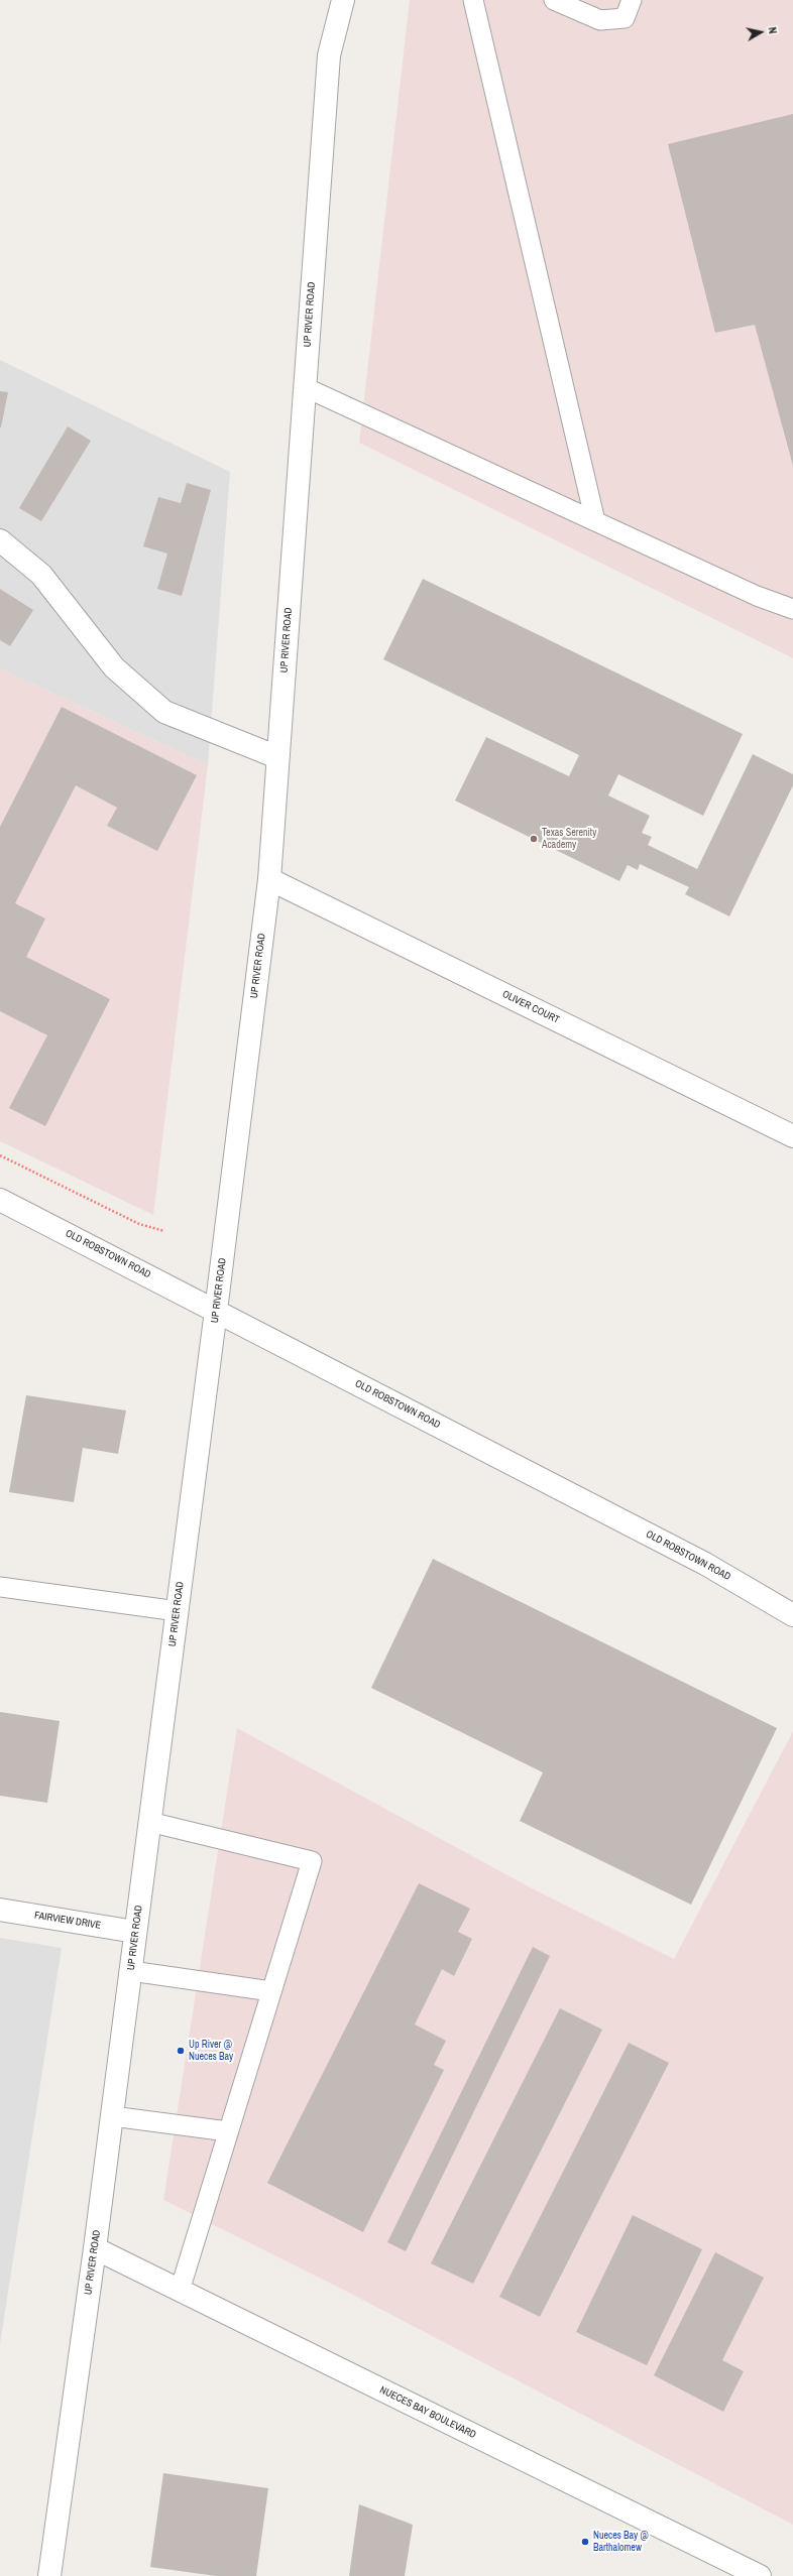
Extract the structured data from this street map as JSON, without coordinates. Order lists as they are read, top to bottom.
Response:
{
  "streets": {
    "street": [
      "UP RIVER ROAD",
      "OLIVER COURT",
      "OLD ROBSTOWN ROAD",
      "FAIRVIEW DRIVE",
      "NUECES BAY BOULEVARD"
    ]
  },
  "crossings": [
    ["UP RIVER ROAD", "OLIVER COURT"],
    ["UP RIVER ROAD", "OLD ROBSTOWN ROAD"],
    ["UP RIVER ROAD", "FAIRVIEW DRIVE"],
    ["UP RIVER ROAD", "NUECES BAY BOULEVARD"]
  ],
  "places": ["Texas Serenity Academy", "Up River @ Nueces Bay", "Nueces Bay @ Barthalomew"],
  "north": "right"
}
